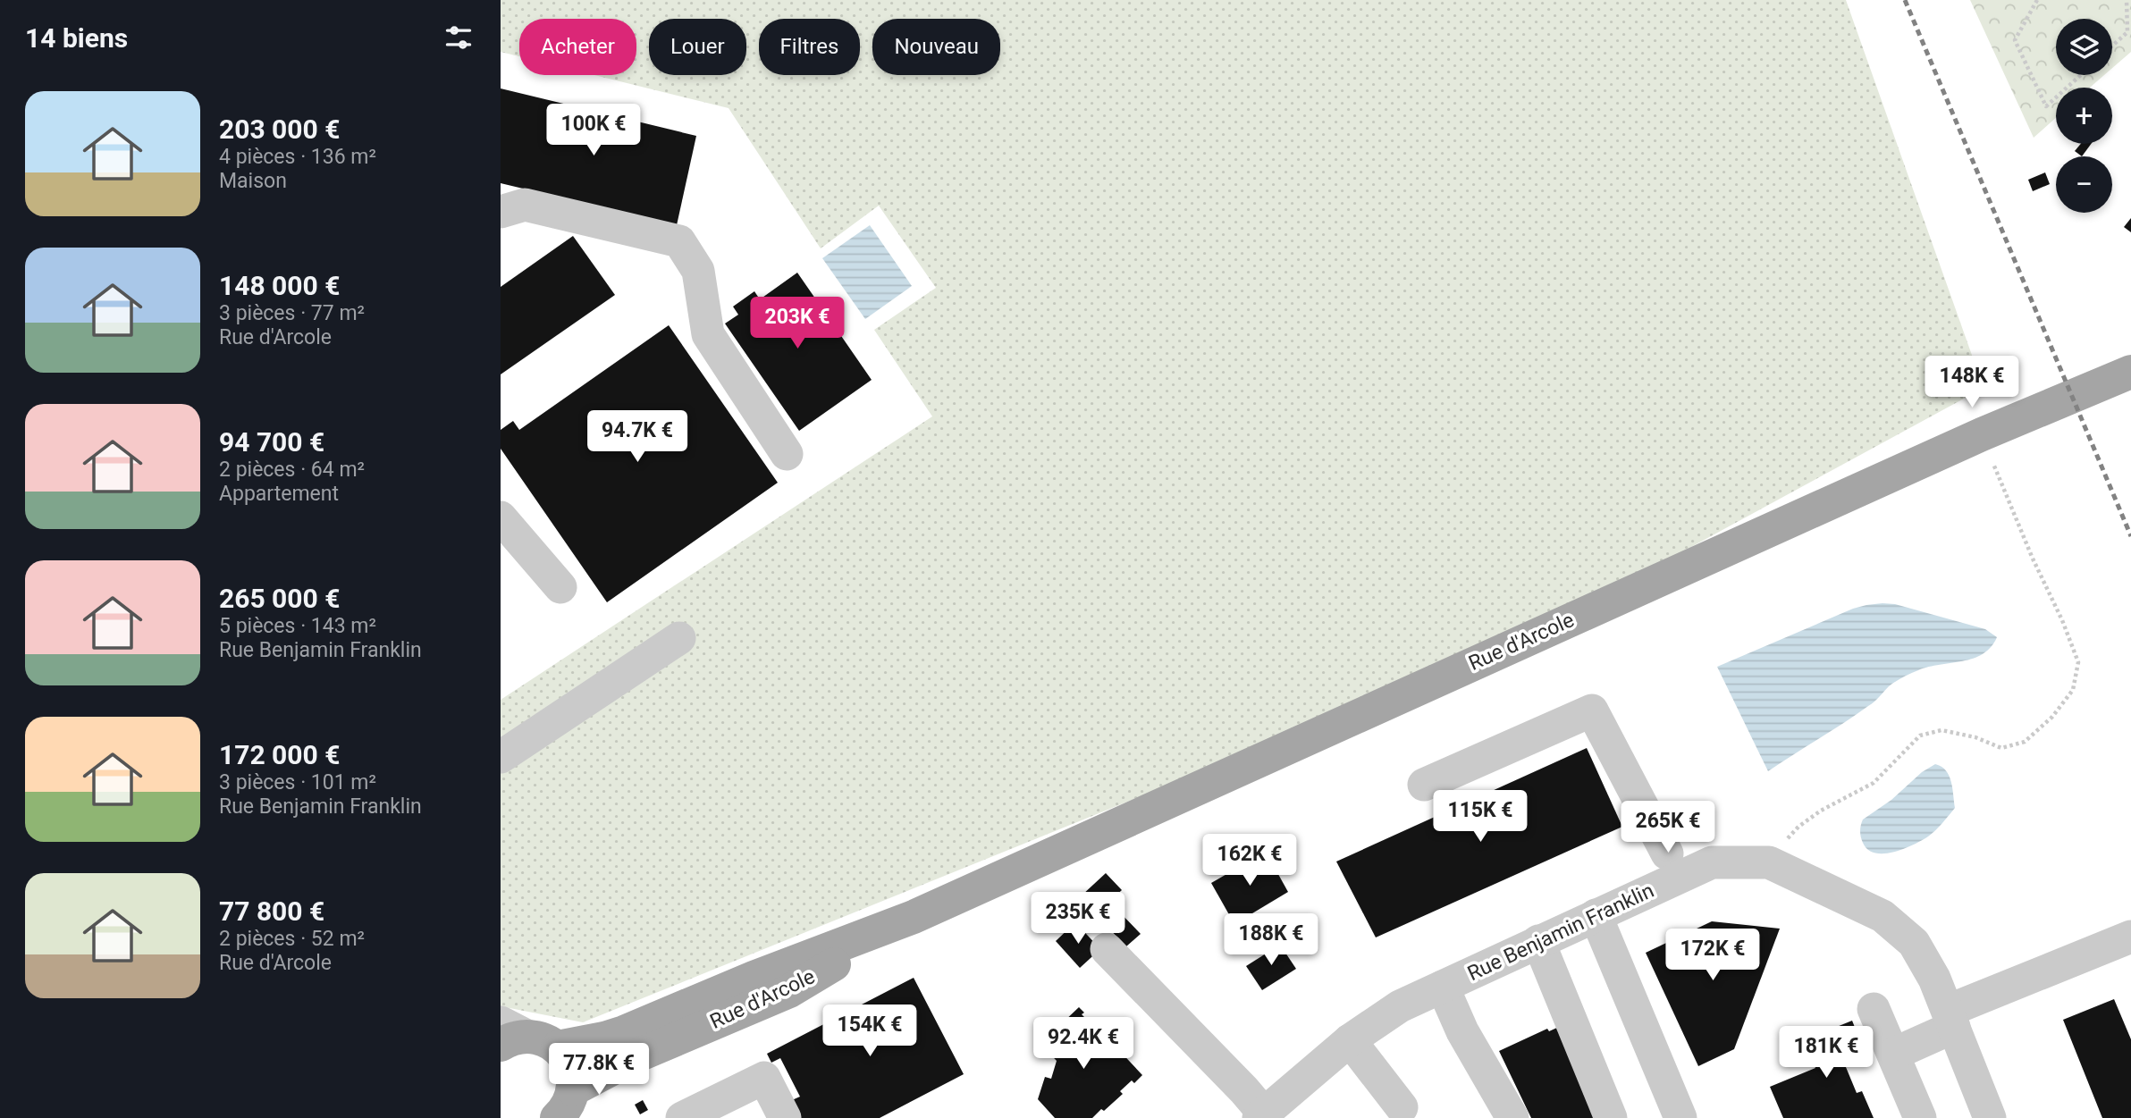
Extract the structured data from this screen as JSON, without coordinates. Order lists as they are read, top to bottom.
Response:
{
  "streets": {
    "main road": ["Rue d'Arcole"],
    "street": ["Rue Benjamin Franklin"]
  },
  "page": {
    "heading": "14 biens",
    "map_buttons": ["+", "−"],
    "chip": [
      "Acheter",
      "Louer",
      "Filtres",
      "Nouveau"
    ],
    "list": [
      {
        "name": "203 000 €",
        "note": "4 pièces · 136 m² · Maison"
      },
      {
        "name": "148 000 €",
        "note": "3 pièces · 77 m² · Rue d'Arcole"
      },
      {
        "name": "94 700 €",
        "note": "2 pièces · 64 m² · Appartement"
      },
      {
        "name": "265 000 €",
        "note": "5 pièces · 143 m² · Rue Benjamin Franklin"
      },
      {
        "name": "172 000 €",
        "note": "3 pièces · 101 m² · Rue Benjamin Franklin"
      },
      {
        "name": "77 800 €",
        "note": "2 pièces · 52 m² · Rue d'Arcole"
      }
    ],
    "price": [
      "100K €",
      "203K €",
      "148K €",
      "94.7K €",
      "115K €",
      "265K €",
      "162K €",
      "235K €",
      "188K €",
      "172K €",
      "154K €",
      "92.4K €",
      "181K €",
      "77.8K €"
    ]
  }
}
